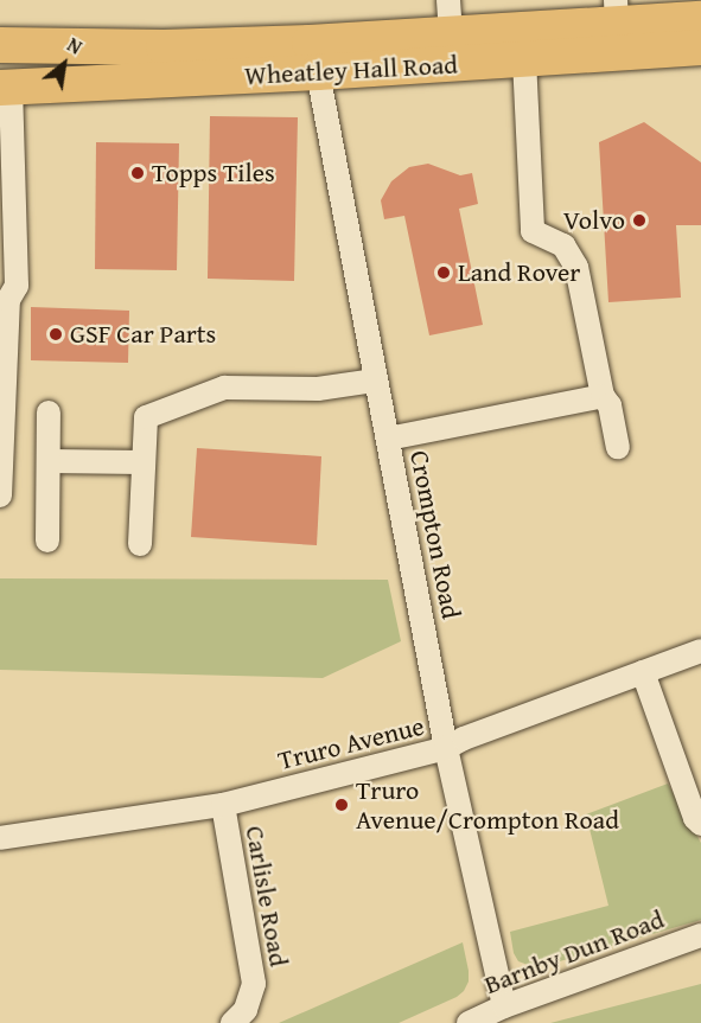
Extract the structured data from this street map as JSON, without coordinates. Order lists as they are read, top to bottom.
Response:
{
  "streets": {
    "highway": ["Wheatley Hall Road"],
    "street": [
      "Crompton Road",
      "Truro Avenue",
      "Carlisle Road",
      "Barnby Dun Road"
    ]
  },
  "crossings": [
    ["Wheatley Hall Road", "Crompton Road"],
    ["Crompton Road", "Truro Avenue"],
    ["Crompton Road", "Barnby Dun Road"],
    ["Truro Avenue", "Carlisle Road"]
  ],
  "places": [
    "Topps Tiles",
    "Volvo",
    "Land Rover",
    "GSF Car Parts",
    "Truro Avenue/Crompton Road"
  ],
  "north": "top right"
}
